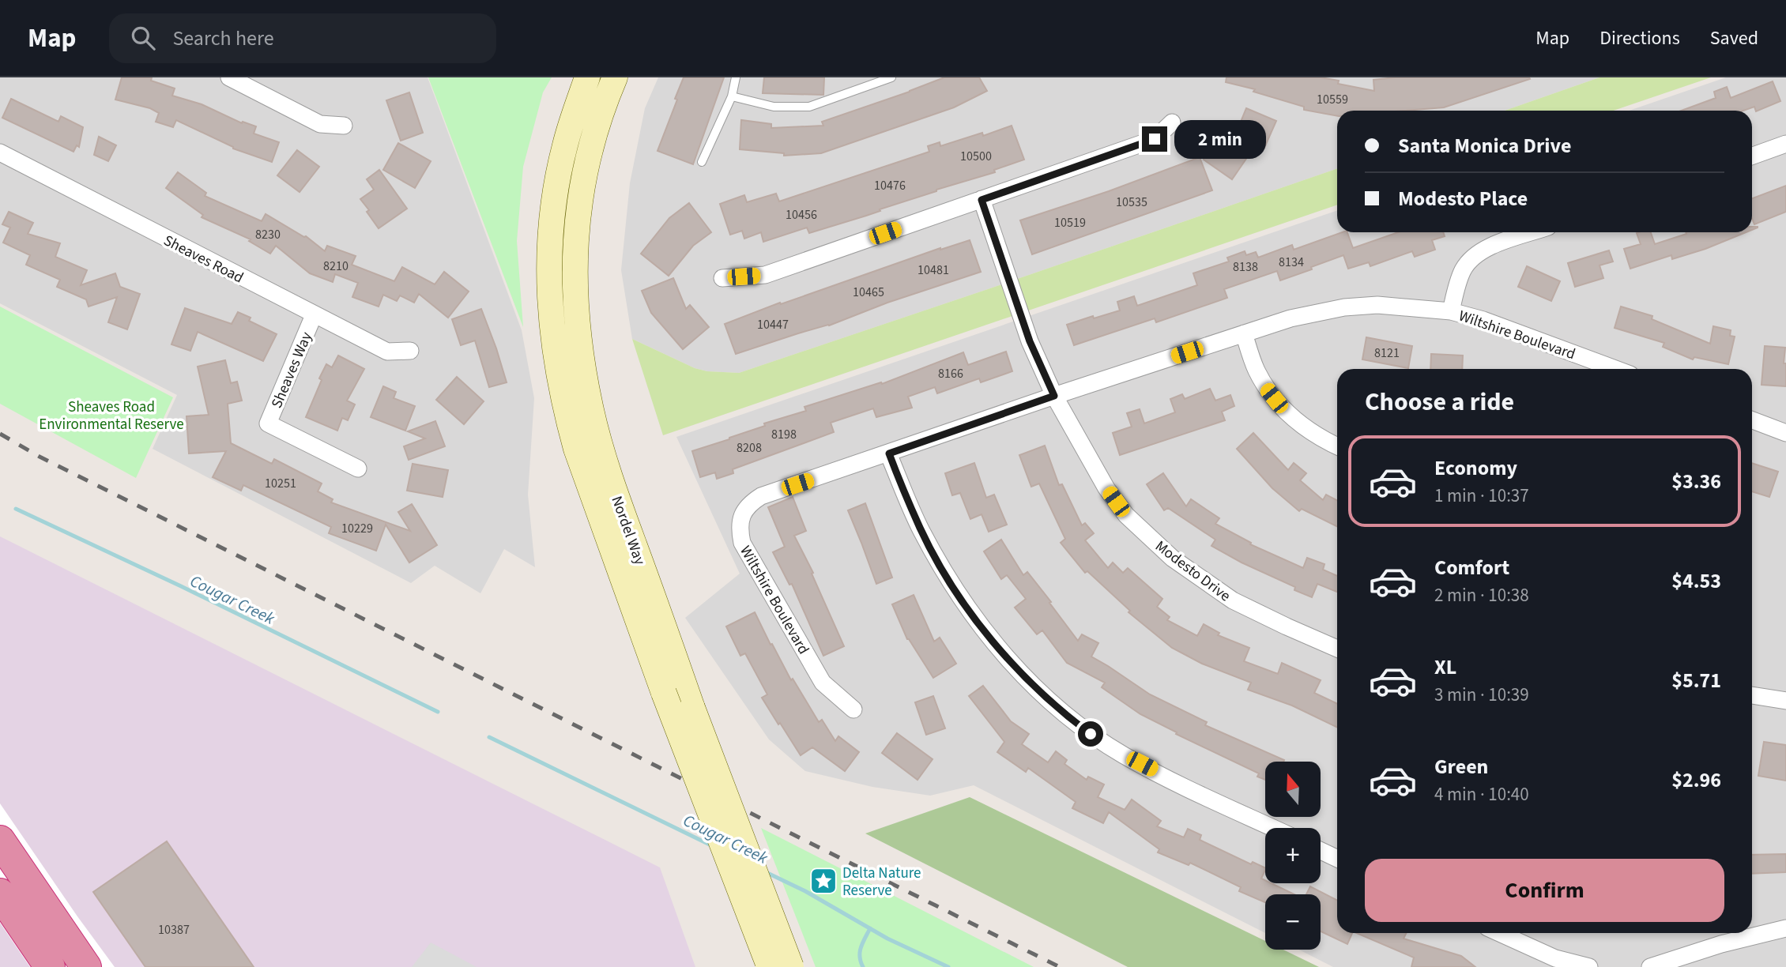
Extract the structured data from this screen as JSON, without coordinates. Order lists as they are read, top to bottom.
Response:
{
  "streets": {
    "main road": ["Nordel Way"],
    "street": [
      "Sheaves Road",
      "Wiltshire Boulevard",
      "Sheaves Way",
      "Modesto Drive"
    ]
  },
  "crossings": [
    ["Sheaves Road", "Sheaves Way"],
    ["Wiltshire Boulevard", "Modesto Drive"]
  ],
  "water": ["Cougar Creek"],
  "parks": ["Sheaves Road Environmental Reserve"],
  "places": {
    "place": ["Delta Nature Reserve"]
  },
  "house_numbers": [
    "10559",
    "10500",
    "10476",
    "10535",
    "10456",
    "10519",
    "8230",
    "8134",
    "8210",
    "8138",
    "10481",
    "10465",
    "10447",
    "8121",
    "8166",
    "8198",
    "8208",
    "10251",
    "10229",
    "10387"
  ],
  "north": "top",
  "page": {
    "header": "Map",
    "search": "Search here",
    "nav": ["Map", "Directions", "Saved"],
    "banner": ["Santa Monica Drive", "Modesto Place"],
    "bubble": "2 min",
    "heading": "Choose a ride",
    "list": [
      {
        "name": "Economy",
        "note": "1 min · 10:37",
        "value": "$3.36"
      },
      {
        "name": "Comfort",
        "note": "2 min · 10:38",
        "value": "$4.53"
      },
      {
        "name": "XL",
        "note": "3 min · 10:39",
        "value": "$5.71"
      },
      {
        "name": "Green",
        "note": "4 min · 10:40",
        "value": "$2.96"
      }
    ],
    "map_buttons": ["+", "−"],
    "buttons": "Confirm"
  }
}
